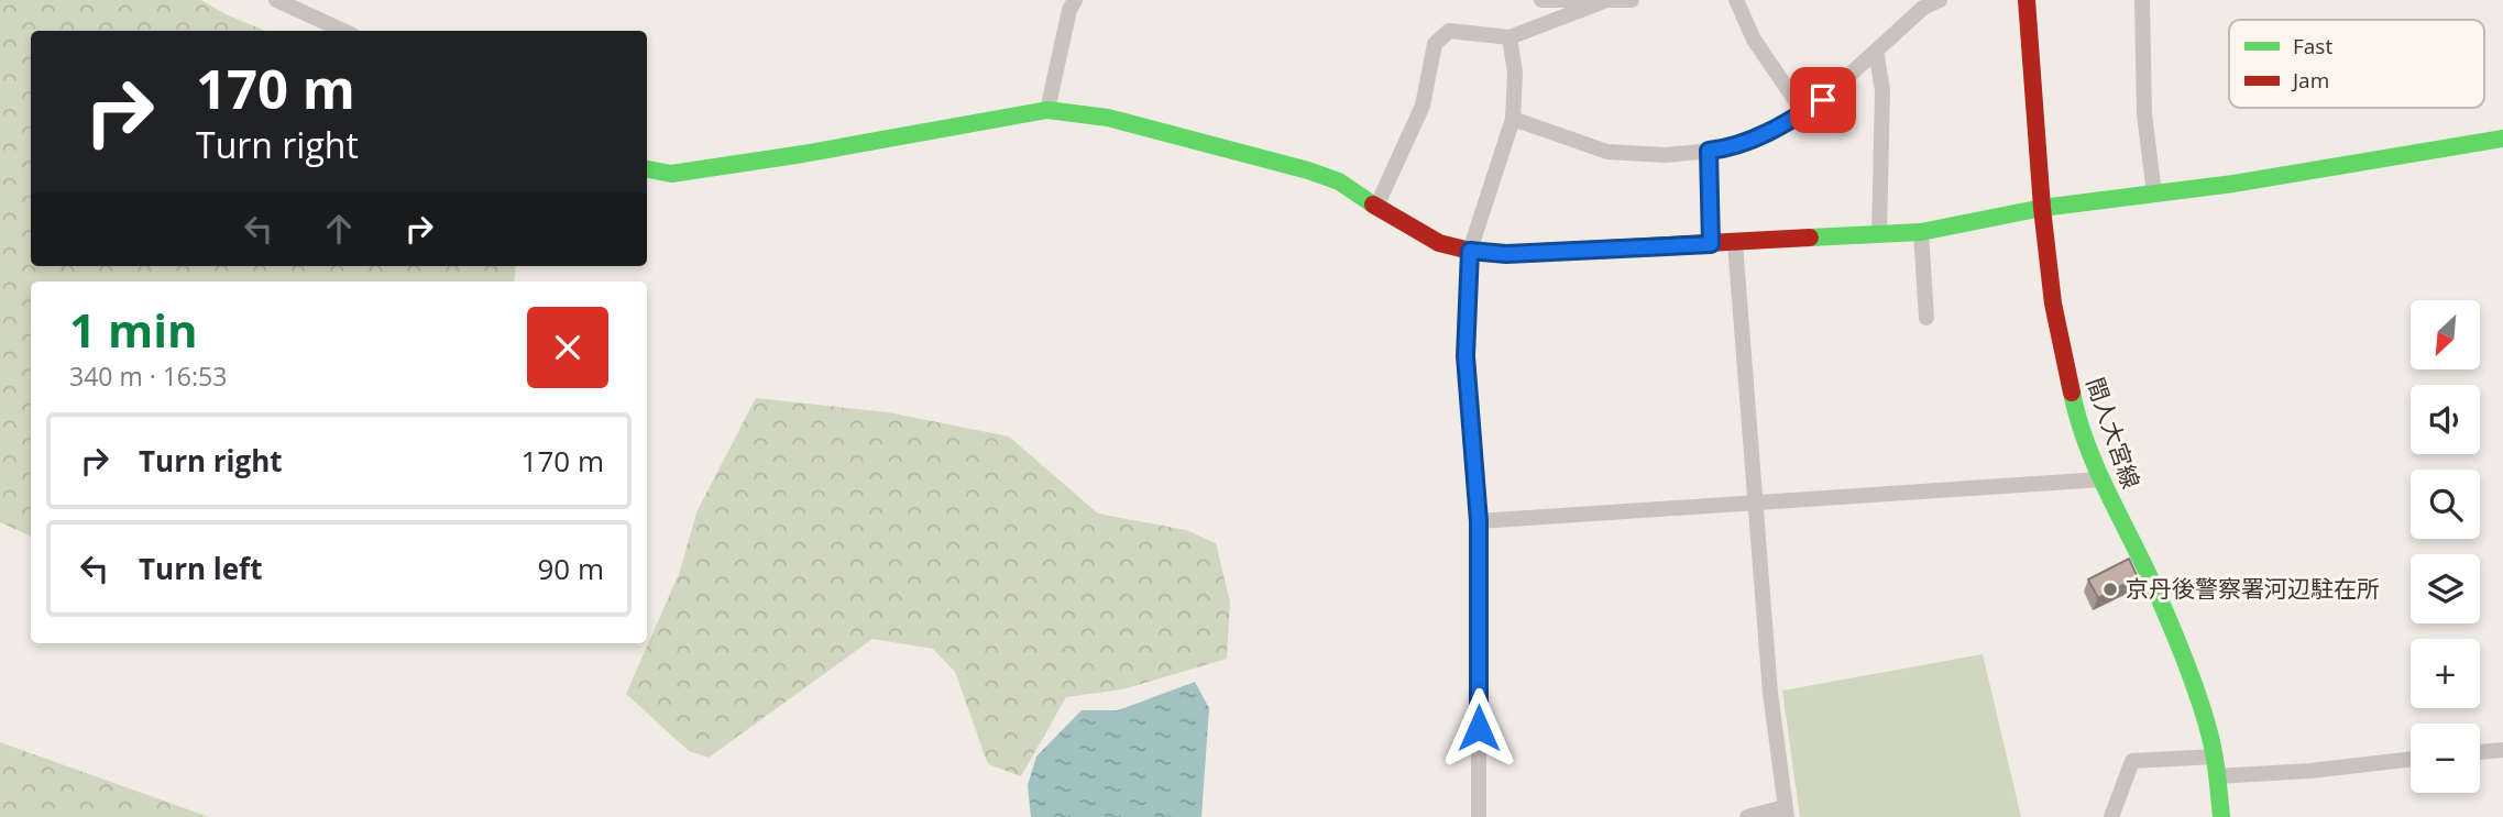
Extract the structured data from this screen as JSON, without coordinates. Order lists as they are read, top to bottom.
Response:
{
  "streets": {
    "street": ["間人大宮線"]
  },
  "places": ["京丹後警察署河辺駐在所"],
  "legend": ["Fast", "Jam"],
  "north": "bottom left",
  "page": {
    "turn": ["170 m", "Turn right"],
    "heading": ["1 min", "340 m · 16:53"],
    "map_buttons": ["+", "−"],
    "list": [
      {
        "name": "Turn right",
        "value": "170 m"
      },
      {
        "name": "Turn left",
        "value": "90 m"
      }
    ]
  }
}
